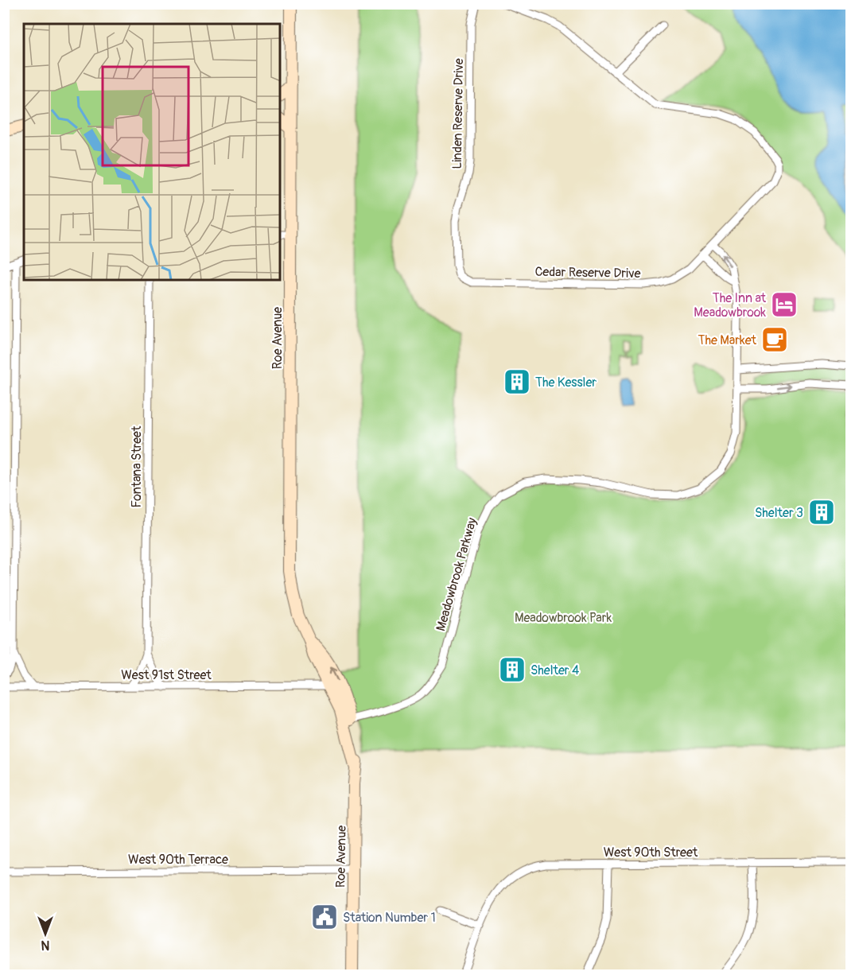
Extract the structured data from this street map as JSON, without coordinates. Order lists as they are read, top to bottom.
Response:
{
  "streets": {
    "main road": ["Roe Avenue"],
    "street": [
      "Linden Reserve Drive",
      "Cedar Reserve Drive",
      "Fontana Street",
      "Meadowbrook Parkway",
      "West 91st Street",
      "West 90th Street",
      "West 90th Terrace"
    ]
  },
  "crossings": [
    ["Linden Reserve Drive", "Cedar Reserve Drive"],
    ["Roe Avenue", "Meadowbrook Parkway"],
    ["Roe Avenue", "West 91st Street"],
    ["Roe Avenue", "West 90th Terrace"],
    ["Fontana Street", "West 91st Street"]
  ],
  "parks": ["Meadowbrook Park"],
  "places": {
    "hotel": ["The Inn at Meadowbrook"],
    "cafe": ["The Market"],
    "building": ["The Kessler", "Shelter 3", "Shelter 4"],
    "public building": ["Station Number 1"]
  },
  "north": "bottom"
}
